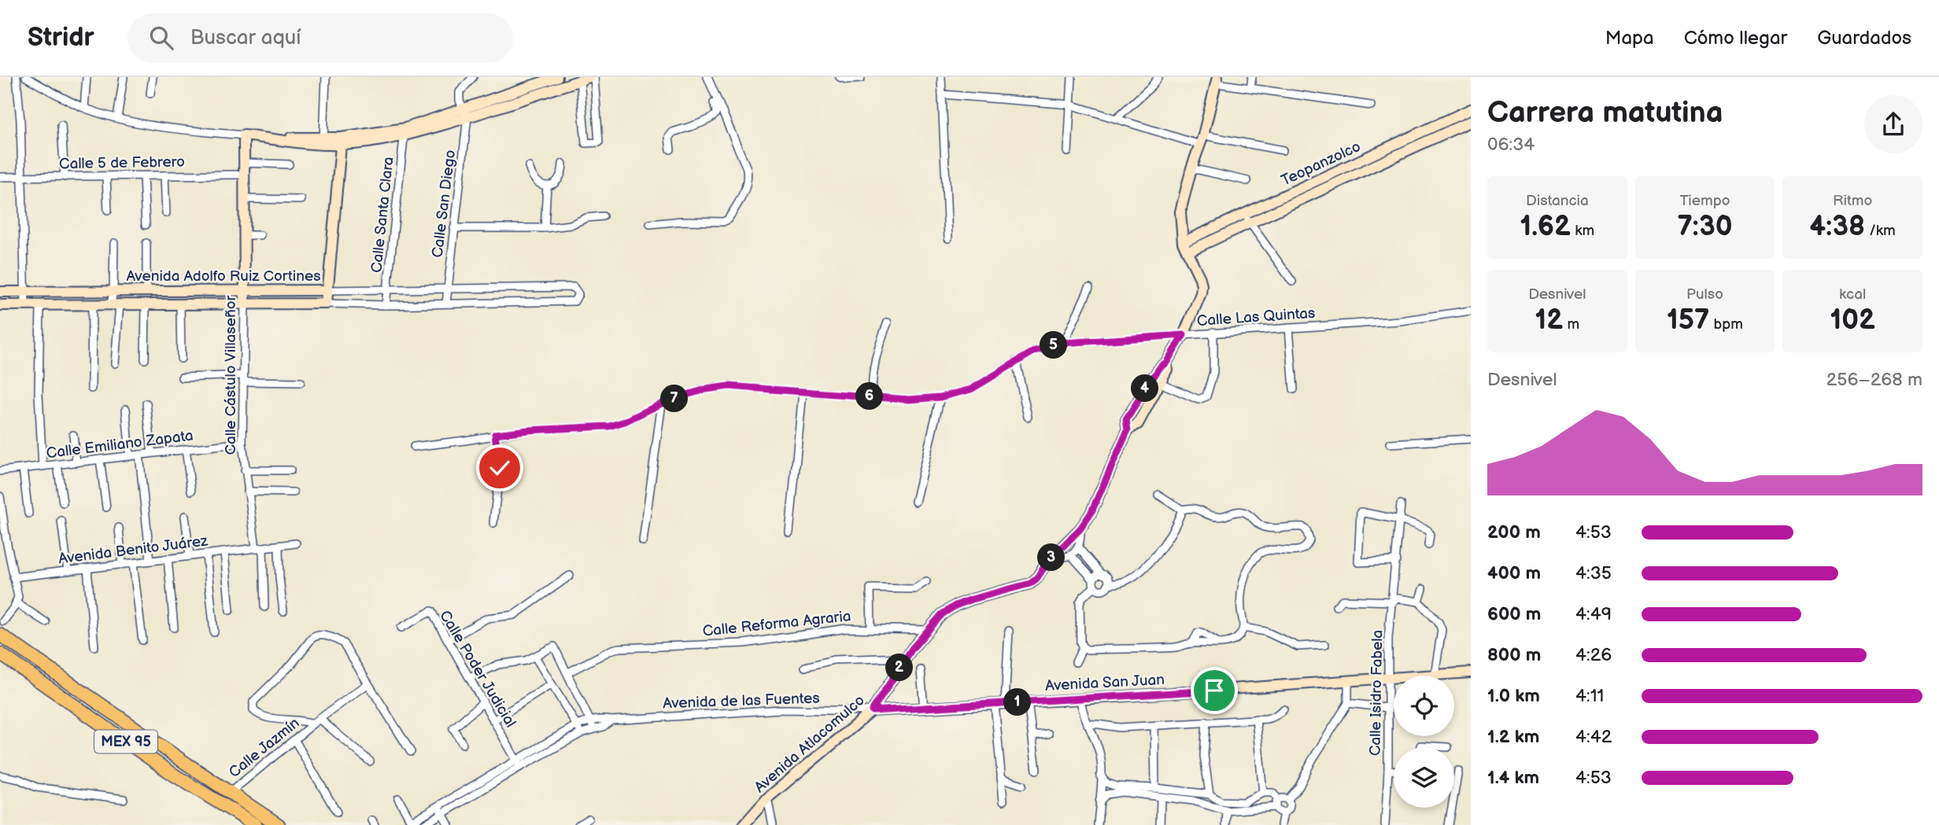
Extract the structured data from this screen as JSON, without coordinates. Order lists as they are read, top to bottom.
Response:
{
  "streets": {
    "highway": ["MEX 95"],
    "street": [
      "Calle 5 de Febrero",
      "Teopanzolco",
      "Calle San Diego",
      "Calle Santa Clara",
      "Avenida Adolfo Ruiz Cortines",
      "Calle Las Quintas",
      "Calle Cástulo Villaseñor",
      "Calle Emiliano Zapata",
      "Avenida Benito Juárez",
      "Calle Reforma Agraria",
      "Calle Poder Judicial",
      "Avenida San Juan",
      "Calle Isidro Fabela",
      "Avenida de las Fuentes",
      "Avenida Atlacomulco",
      "Calle Jazmín"
    ]
  },
  "crossings": [
    ["Calle 5 de Febrero", "Calle Cástulo Villaseñor"],
    ["Teopanzolco", "Avenida Atlacomulco"],
    ["Calle San Diego", "Avenida Adolfo Ruiz Cortines"],
    ["Calle Santa Clara", "Avenida Adolfo Ruiz Cortines"],
    ["Avenida Adolfo Ruiz Cortines", "Calle Cástulo Villaseñor"],
    ["Calle Las Quintas", "Avenida Atlacomulco"],
    ["Calle Cástulo Villaseñor", "Calle Emiliano Zapata"],
    ["Calle Cástulo Villaseñor", "Avenida Benito Juárez"],
    ["Calle Reforma Agraria", "Avenida Atlacomulco"],
    ["Calle Poder Judicial", "Avenida de las Fuentes"],
    ["Avenida San Juan", "Calle Isidro Fabela"],
    ["Avenida San Juan", "Avenida de las Fuentes"],
    ["Avenida San Juan", "Avenida Atlacomulco"],
    ["Avenida de las Fuentes", "Avenida Atlacomulco"],
    ["MEX 95", "Calle Jazmín"]
  ],
  "page": {
    "header": "Stridr",
    "search": "Buscar aquí",
    "nav": ["Mapa", "Cómo llegar", "Guardados"],
    "heading": ["Carrera matutina", "06:34"],
    "stats": [
      ["Distancia", "1.62 km"],
      ["Tiempo", "7:30"],
      ["Ritmo", "4:38 /km"],
      ["Desnivel", "12 m"],
      ["Pulso", "157 bpm"],
      ["kcal", "102"]
    ],
    "pins": [
      "5",
      "4",
      "6",
      "7",
      "3",
      "2",
      "1"
    ],
    "chart": ["Desnivel", "256–268 m"],
    "list": [
      {
        "name": "200 m",
        "note": "4:53"
      },
      {
        "name": "400 m",
        "note": "4:35"
      },
      {
        "name": "600 m",
        "note": "4:49"
      },
      {
        "name": "800 m",
        "note": "4:26"
      },
      {
        "name": "1.0 km",
        "note": "4:11"
      },
      {
        "name": "1.2 km",
        "note": "4:42"
      },
      {
        "name": "1.4 km",
        "note": "4:53"
      }
    ]
  }
}
